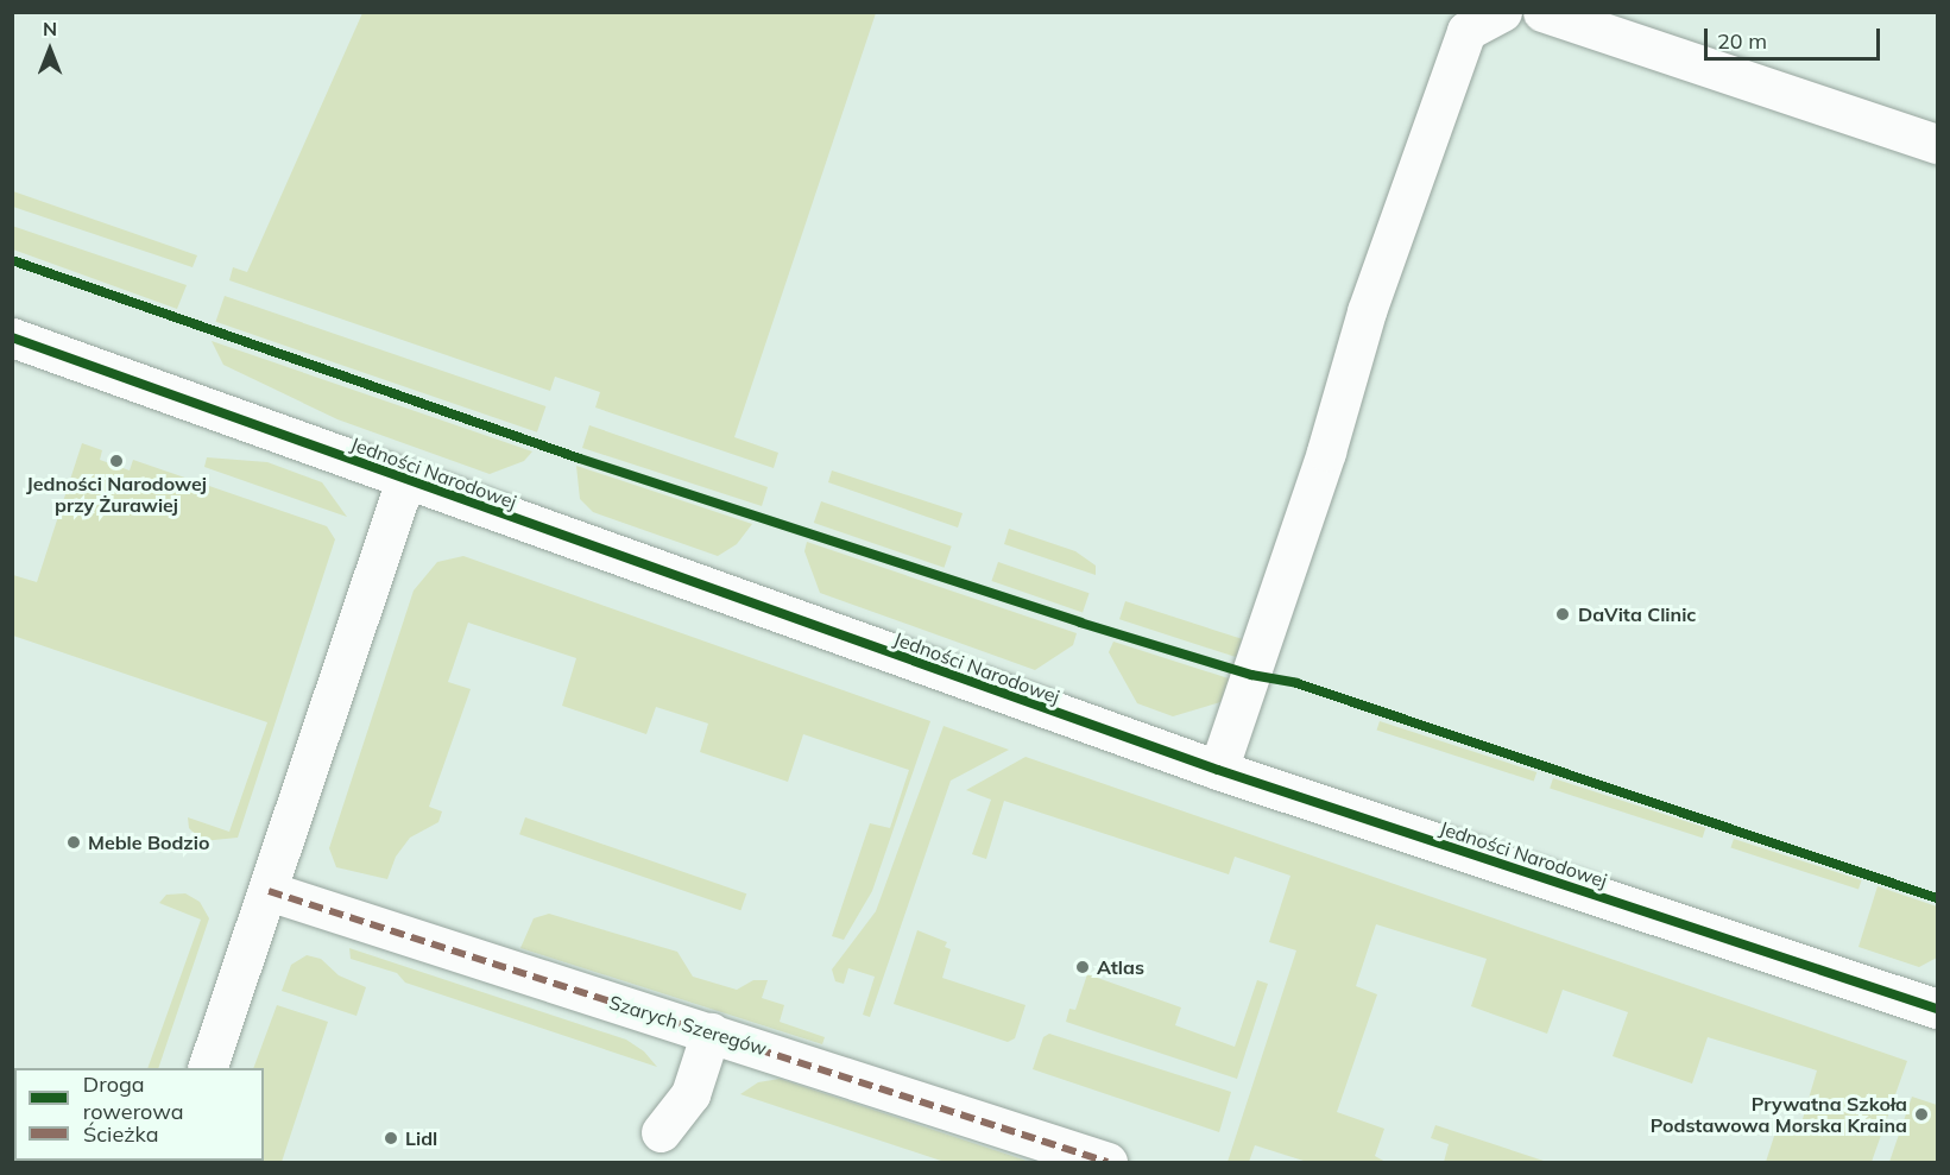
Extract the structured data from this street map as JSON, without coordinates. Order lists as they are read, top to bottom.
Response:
{
  "streets": {
    "street": ["Jedności Narodowej", "Szarych Szeregów"]
  },
  "places": [
    "Jedności Narodowej przy Żurawiej",
    "DaVita Clinic",
    "Meble Bodzio",
    "Atlas",
    "Prywatna Szkoła Podstawowa Morska Kraina",
    "Lidl"
  ],
  "legend": ["Droga rowerowa", "Ścieżka"],
  "scale_bar": "20 m",
  "north": "top"
}
